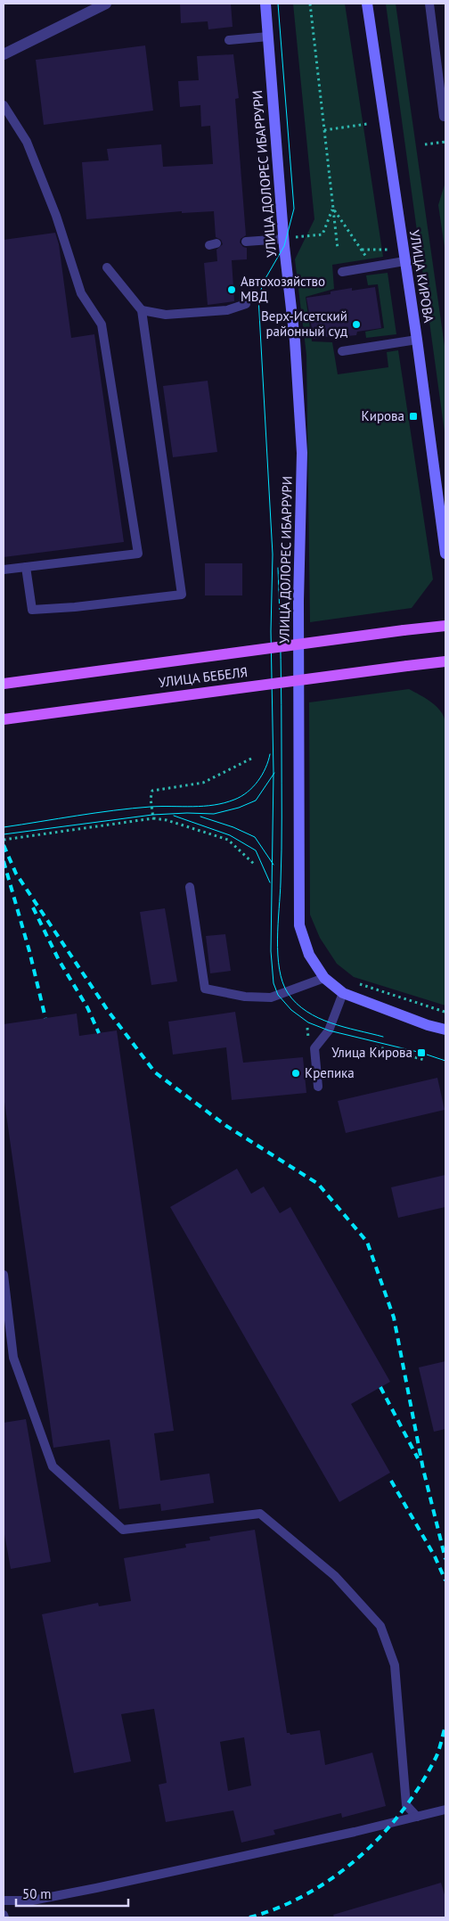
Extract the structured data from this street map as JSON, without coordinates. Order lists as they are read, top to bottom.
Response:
{
  "streets": {
    "main road": ["УЛИЦА ДОЛОРЕС ИБАРРУРИ", "УЛИЦА КИРОВА", "УЛИЦА БЕБЕЛЯ"]
  },
  "places": {
    "other": ["Автохозяйство МВД", "Верх-Исетский районный суд", "Крепика"],
    "transit": ["Кирова", "Улица Кирова"]
  },
  "scale_bar": "50 m"
}
